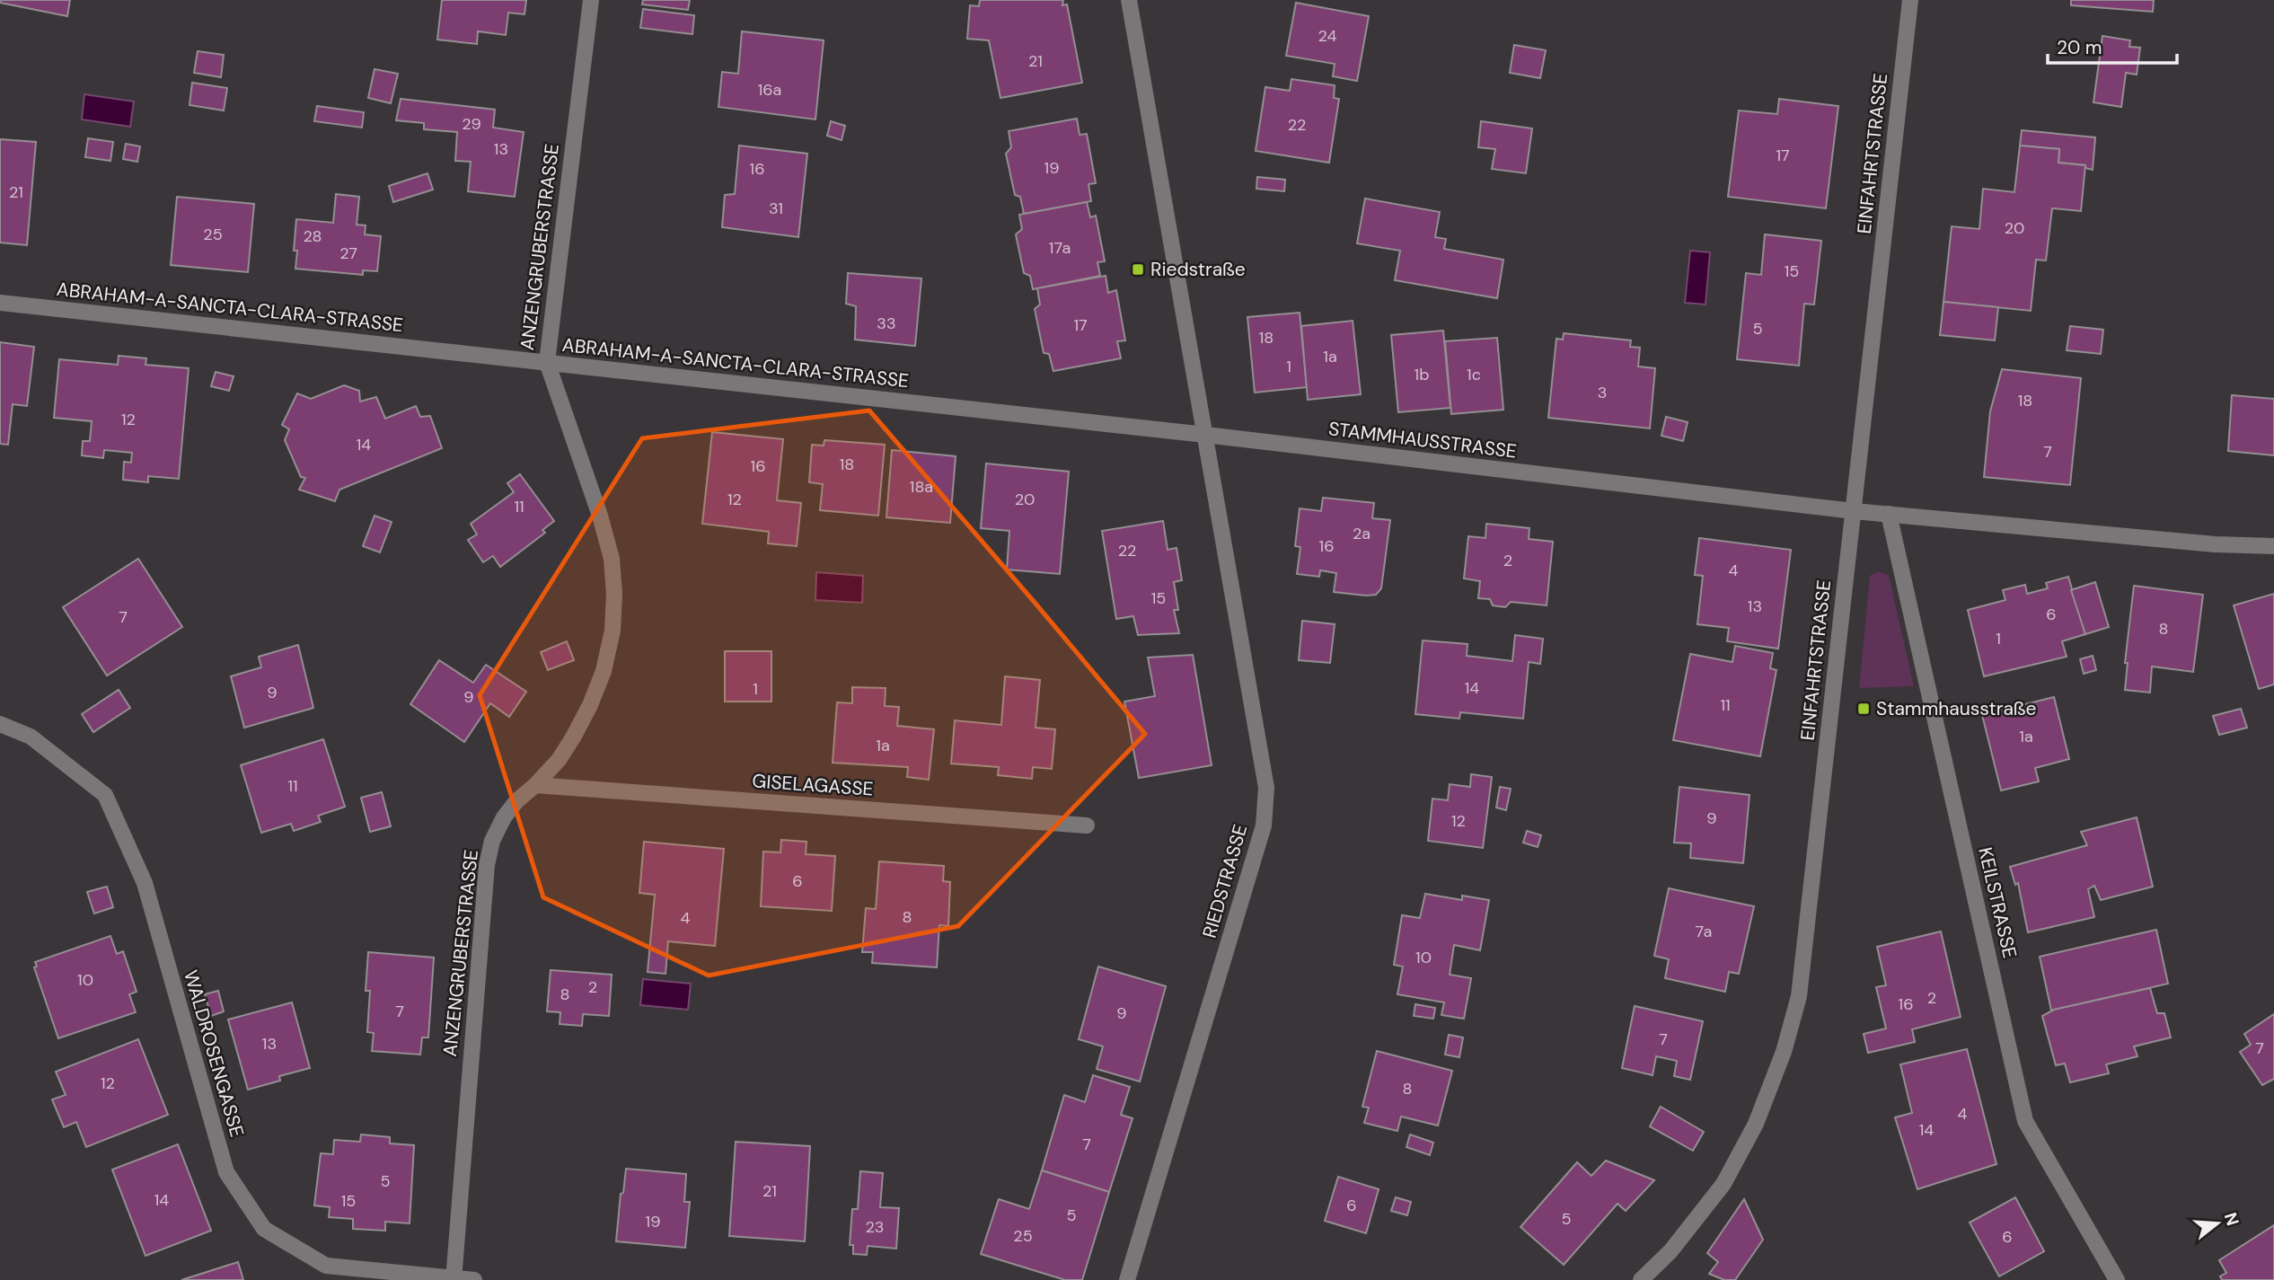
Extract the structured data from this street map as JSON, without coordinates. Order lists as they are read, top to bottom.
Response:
{
  "streets": {
    "street": [
      "EINFAHRTSTRASSE",
      "ANZENGRUBERSTRASSE",
      "ABRAHAM-A-SANCTA-CLARA-STRASSE",
      "STAMMHAUSSTRASSE",
      "GISELAGASSE",
      "RIEDSTRASSE",
      "KEILSTRASSE",
      "WALDROSENGASSE"
    ]
  },
  "crossings": [
    ["EINFAHRTSTRASSE", "STAMMHAUSSTRASSE"],
    ["ANZENGRUBERSTRASSE", "ABRAHAM-A-SANCTA-CLARA-STRASSE"],
    ["ANZENGRUBERSTRASSE", "GISELAGASSE"],
    ["ANZENGRUBERSTRASSE", "WALDROSENGASSE"],
    ["ABRAHAM-A-SANCTA-CLARA-STRASSE", "STAMMHAUSSTRASSE"],
    ["ABRAHAM-A-SANCTA-CLARA-STRASSE", "RIEDSTRASSE"],
    ["STAMMHAUSSTRASSE", "RIEDSTRASSE"],
    ["STAMMHAUSSTRASSE", "KEILSTRASSE"]
  ],
  "places": {
    "transit": ["Riedstraße", "Stammhausstraße"]
  },
  "house_numbers": [
    "24",
    "21",
    "16a",
    "29",
    "22",
    "13",
    "17",
    "19",
    "16",
    "21",
    "31",
    "20",
    "25",
    "28",
    "17a",
    "27",
    "15",
    "33",
    "17",
    "5",
    "18",
    "1a",
    "1",
    "1b",
    "1c",
    "3",
    "18",
    "12",
    "14",
    "7",
    "18",
    "16",
    "18a",
    "12",
    "20",
    "11",
    "2a",
    "16",
    "22",
    "2",
    "4",
    "15",
    "13",
    "6",
    "7",
    "8",
    "1",
    "14",
    "1",
    "9",
    "9",
    "11",
    "1a",
    "1a",
    "11",
    "9",
    "12",
    "6",
    "8",
    "4",
    "7a",
    "10",
    "10",
    "2",
    "8",
    "2",
    "16",
    "7",
    "9",
    "7",
    "13",
    "7",
    "12",
    "8",
    "4",
    "14",
    "7",
    "5",
    "21",
    "14",
    "15",
    "6",
    "5",
    "5",
    "19",
    "23",
    "25",
    "6"
  ],
  "scale_bar": "20 m",
  "north": "right"
}
